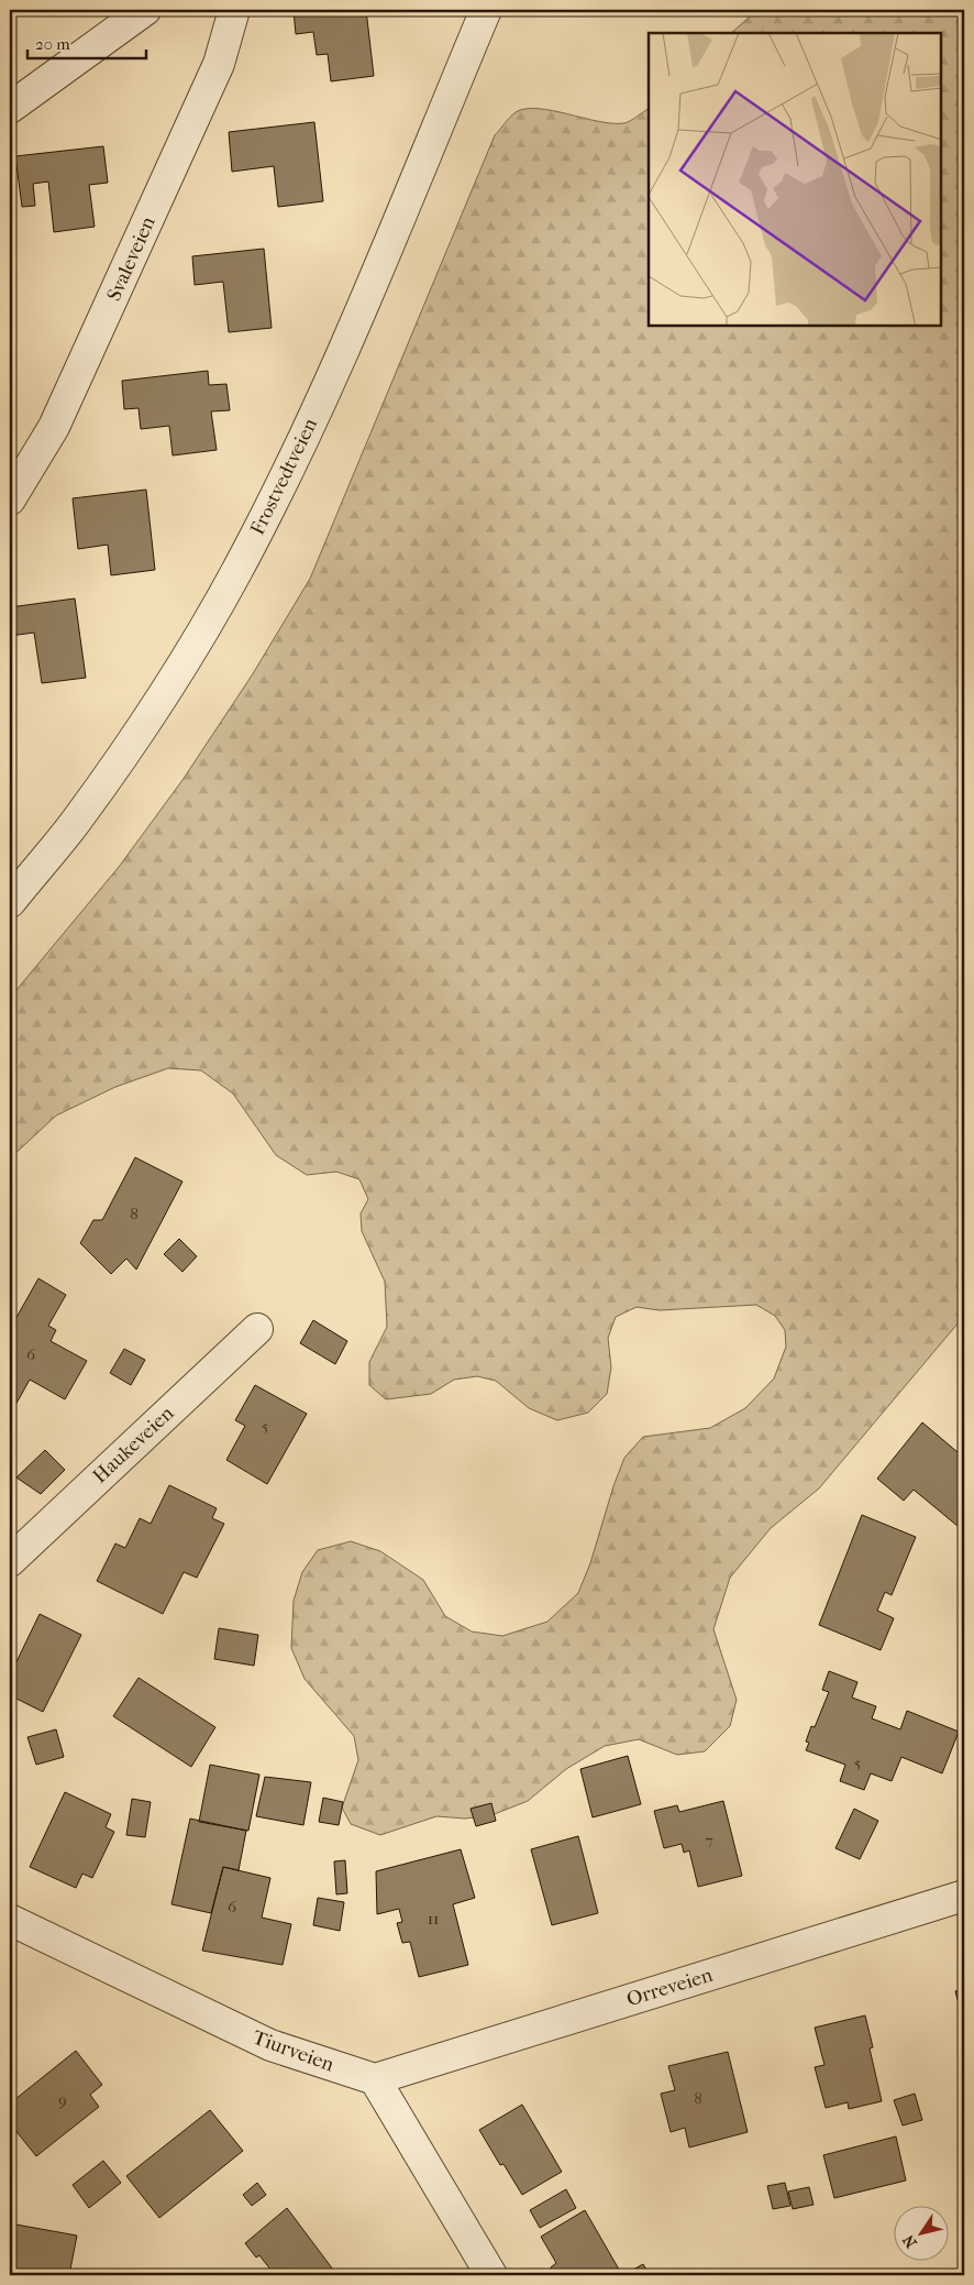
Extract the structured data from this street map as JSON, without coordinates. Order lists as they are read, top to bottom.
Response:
{
  "streets": {
    "street": [
      "Svaleveien",
      "Frostvedtveien",
      "Haukeveien",
      "Orreveien",
      "Tiurveien"
    ]
  },
  "crossings": [
    ["Orreveien", "Tiurveien"]
  ],
  "house_numbers": [
    "8",
    "6",
    "5",
    "5",
    "7",
    "6",
    "11",
    "8",
    "9"
  ],
  "scale_bar": "20 m",
  "north": "bottom left"
}
